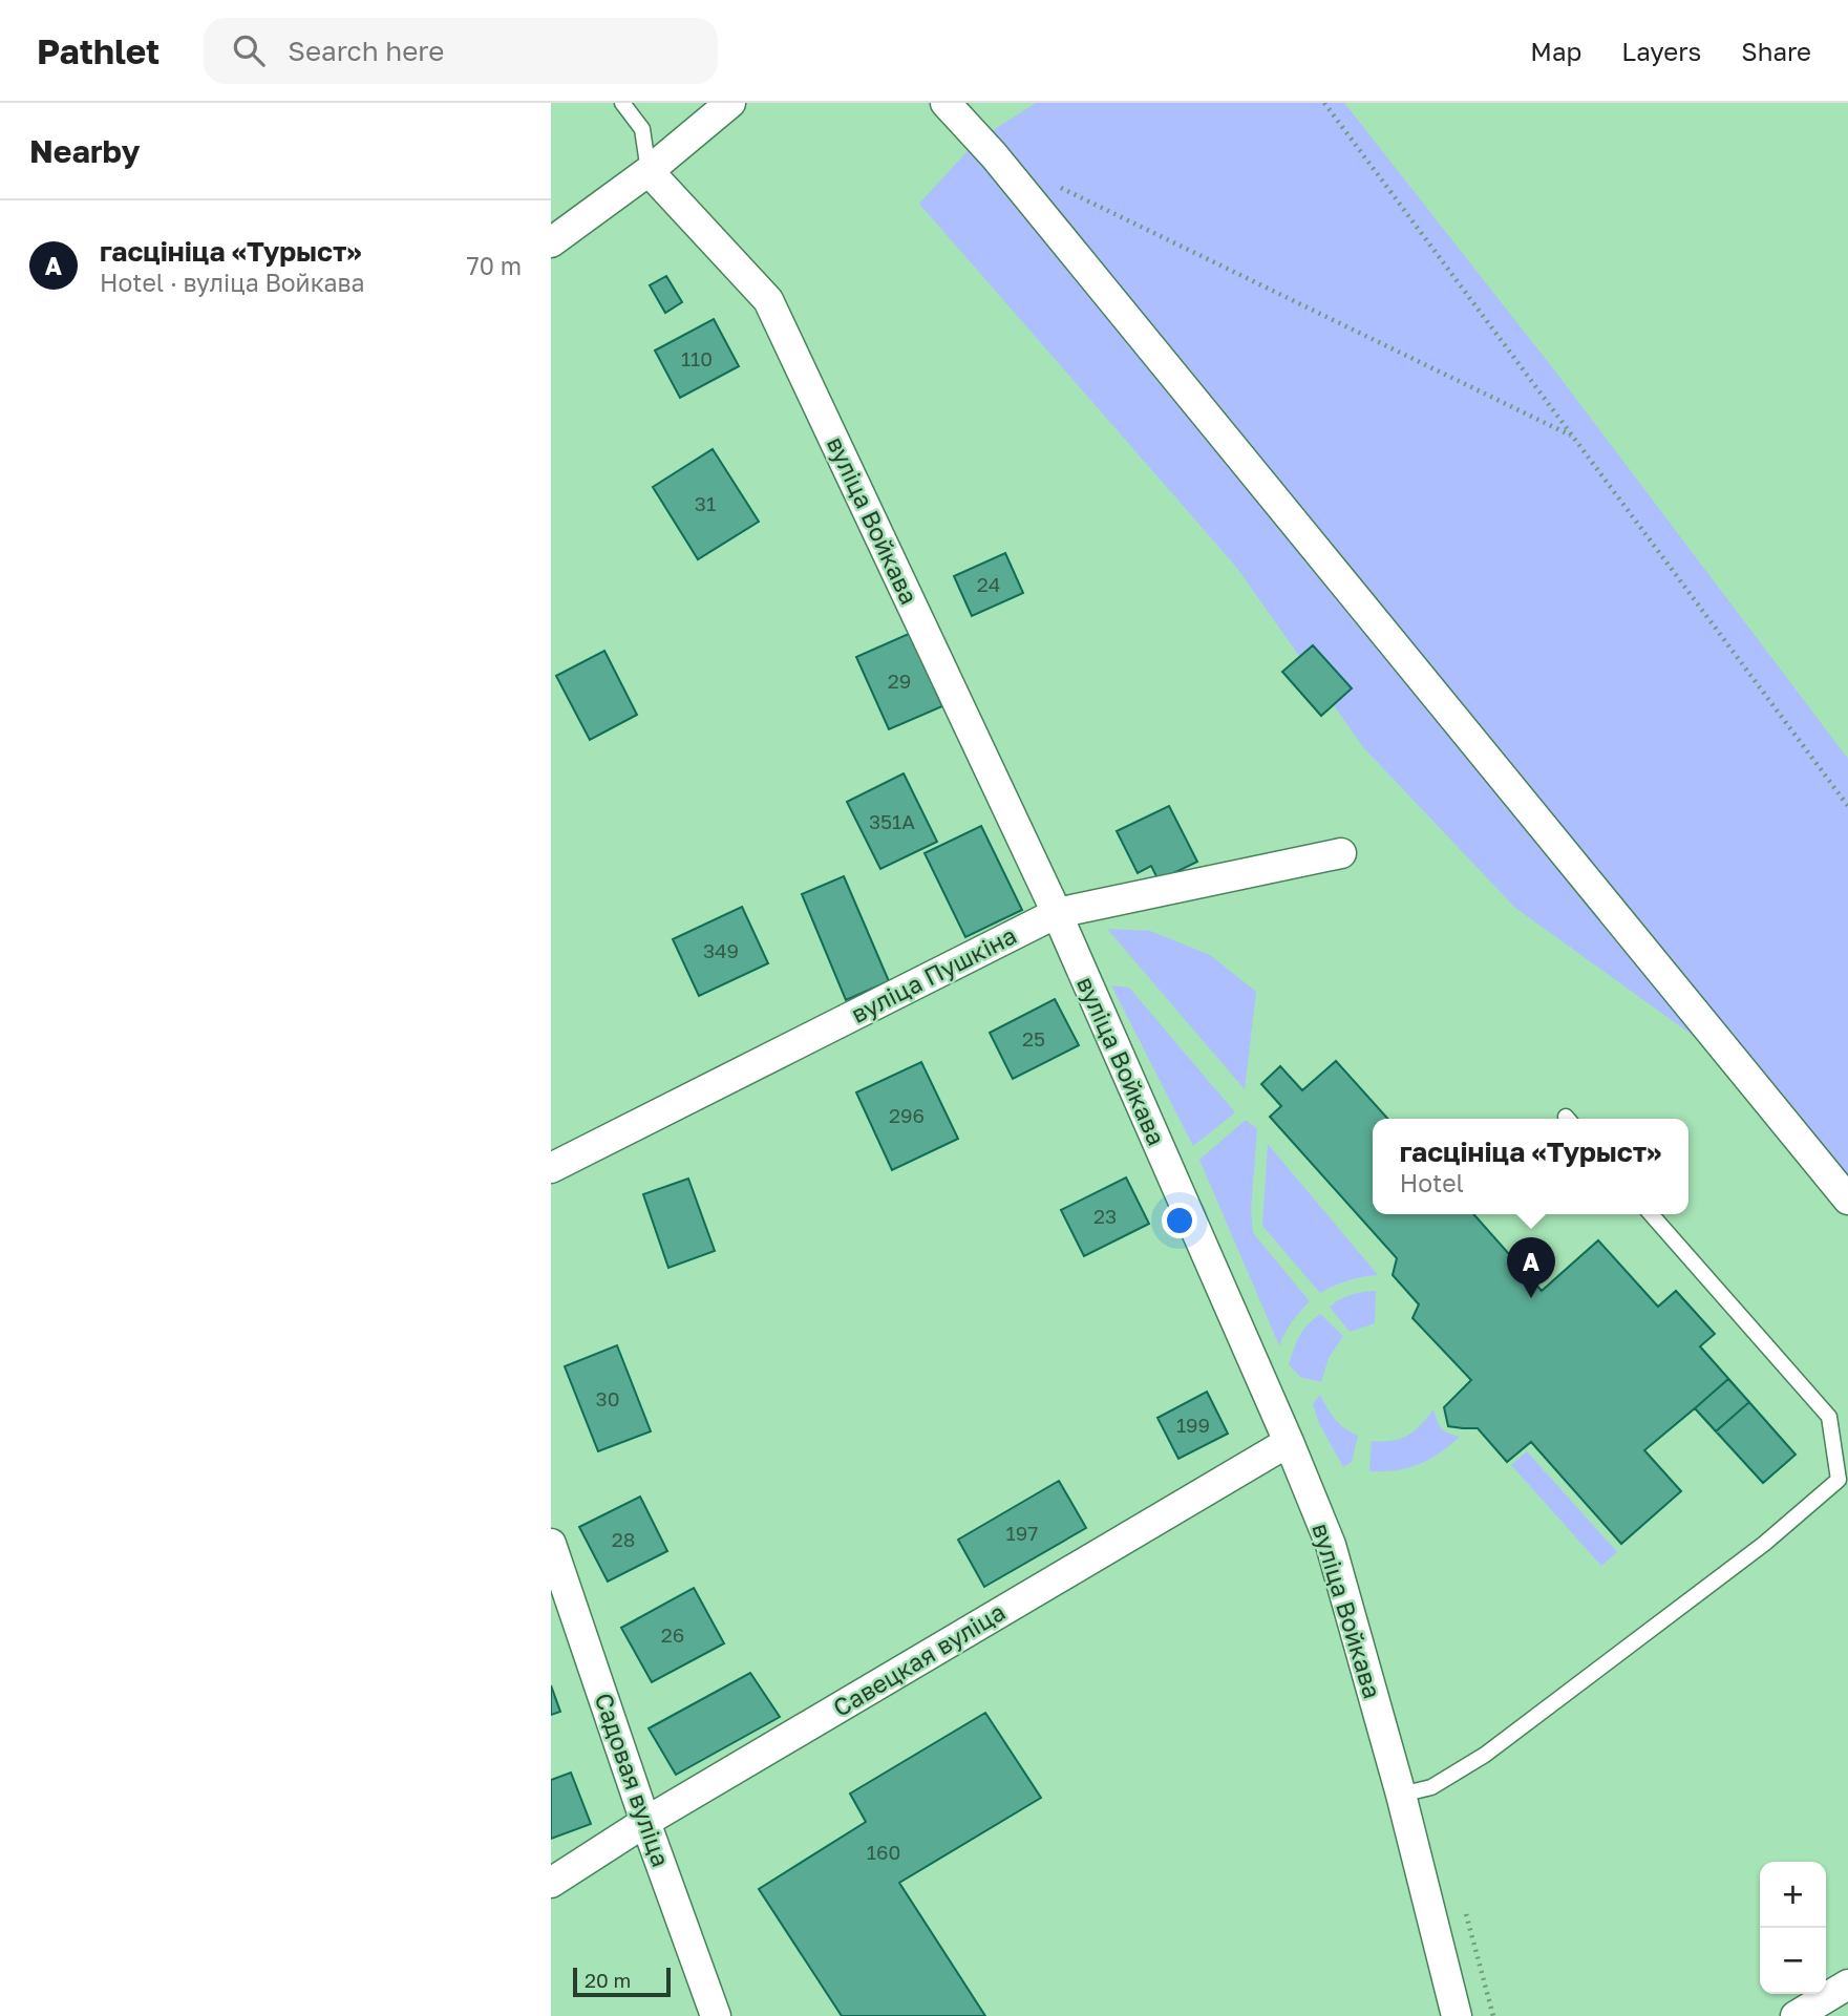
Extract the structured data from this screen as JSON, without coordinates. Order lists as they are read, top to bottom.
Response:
{
  "streets": {
    "street": [
      "вуліца Войкава",
      "вуліца Пушкіна",
      "Савецкая вуліца",
      "Садовая вуліца"
    ]
  },
  "crossings": [
    ["вуліца Войкава", "вуліца Пушкіна"],
    ["вуліца Войкава", "Савецкая вуліца"],
    ["Савецкая вуліца", "Садовая вуліца"]
  ],
  "house_numbers": [
    "110",
    "31",
    "24",
    "29",
    "351А",
    "349",
    "25",
    "296",
    "23",
    "30",
    "199",
    "197",
    "28",
    "26",
    "160"
  ],
  "scale_bar": "20 m",
  "page": {
    "header": "Pathlet",
    "search": "Search here",
    "nav": ["Map", "Layers", "Share"],
    "heading": "Nearby",
    "list": [
      {
        "mark": "A",
        "name": "гасцініца «Турыст»",
        "note": "Hotel · вуліца Войкава",
        "value": "70 m"
      }
    ],
    "popup": ["гасцініца «Турыст»", "Hotel"],
    "pins": "A",
    "map_buttons": ["+", "−"],
    "scale": "20 m"
  }
}
